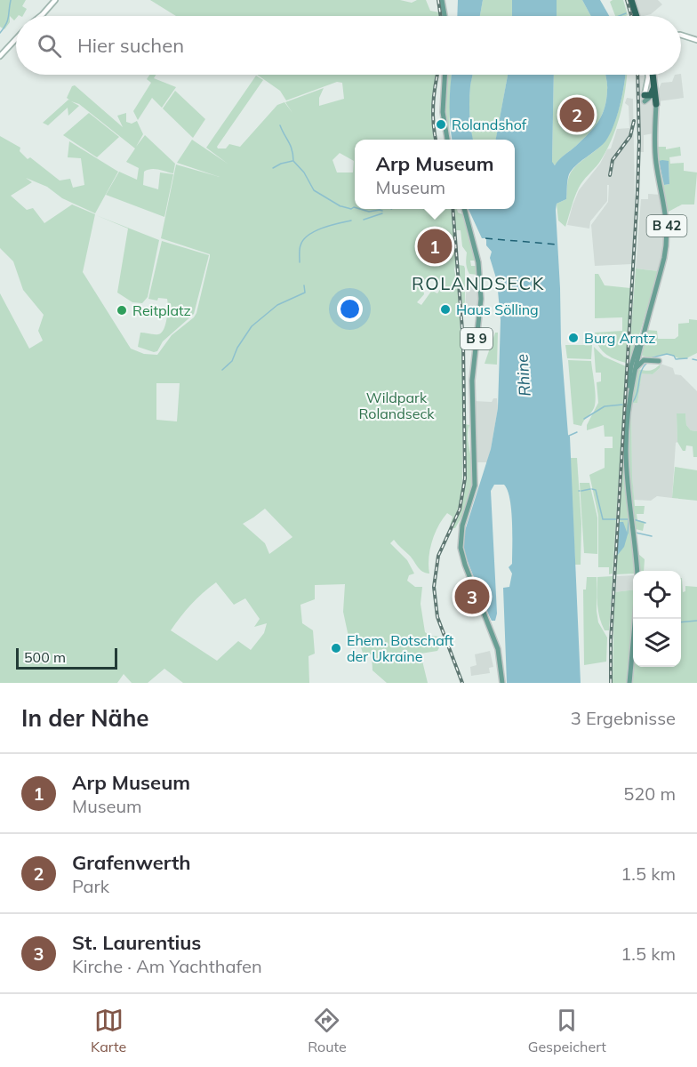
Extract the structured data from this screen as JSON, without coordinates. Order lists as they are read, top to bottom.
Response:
{
  "streets": {
    "highway": ["B 42"],
    "main road": ["B 9"]
  },
  "districts": ["ROLANDSECK"],
  "water": ["Rhine"],
  "parks": ["Wildpark Rolandseck"],
  "places": [
    "Rolandshof",
    "Haus Sölling",
    "Reitplatz",
    "Burg Arntz",
    "Ehem. Botschaft der Ukraine"
  ],
  "scale_bar": "500 m",
  "page": {
    "search": "Hier suchen",
    "pins": ["2", "1", "3"],
    "popup": ["Arp Museum", "Museum"],
    "scale": "500 m",
    "heading": ["In der Nähe", "3 Ergebnisse"],
    "list": [
      {
        "mark": "1",
        "name": "Arp Museum",
        "note": "Museum",
        "value": "520 m"
      },
      {
        "mark": "2",
        "name": "Grafenwerth",
        "note": "Park",
        "value": "1.5 km"
      },
      {
        "mark": "3",
        "name": "St. Laurentius",
        "note": "Kirche · Am Yachthafen",
        "value": "1.5 km"
      }
    ],
    "nav": ["Karte", "Route", "Gespeichert"]
  }
}
